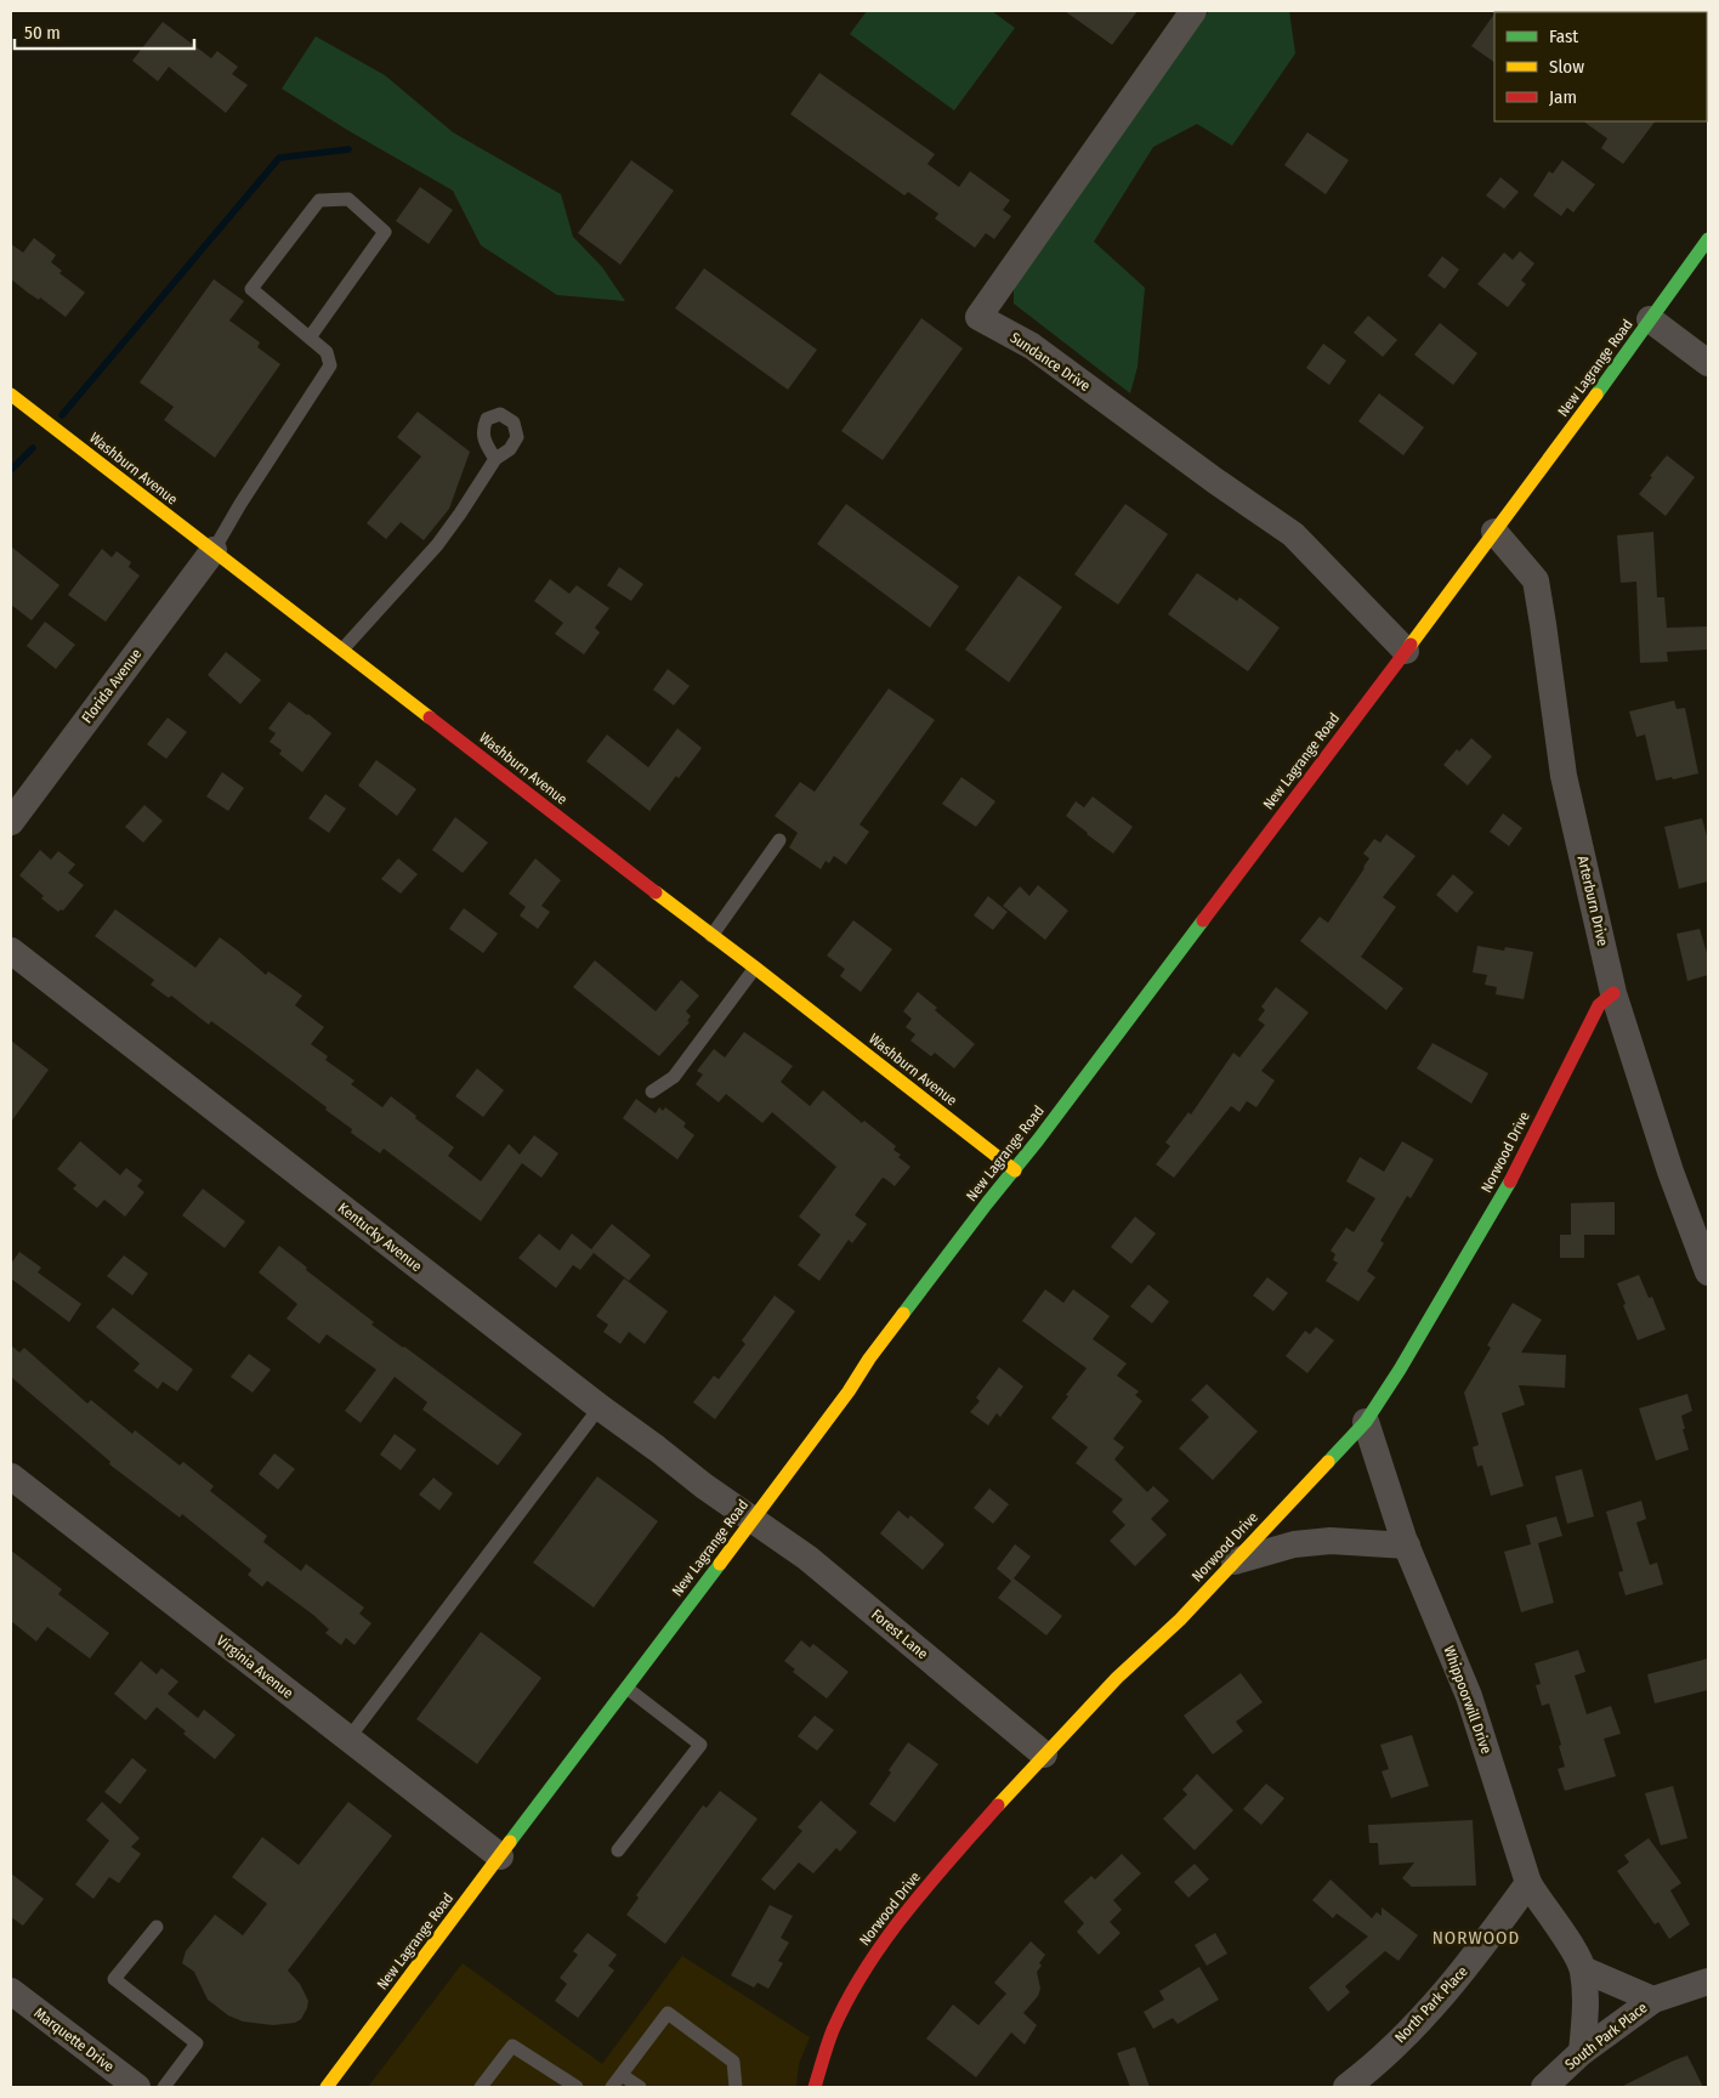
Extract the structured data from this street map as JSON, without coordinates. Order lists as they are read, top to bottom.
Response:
{
  "streets": {
    "street": [
      "Sundance Drive",
      "New Lagrange Road",
      "Washburn Avenue",
      "Florida Avenue",
      "Arterburn Drive",
      "Norwood Drive",
      "Kentucky Avenue",
      "Forest Lane",
      "Virginia Avenue",
      "Whippoorwill Drive",
      "North Park Place",
      "South Park Place",
      "Marquette Drive"
    ]
  },
  "crossings": [
    ["Sundance Drive", "New Lagrange Road"],
    ["New Lagrange Road", "Washburn Avenue"],
    ["New Lagrange Road", "Arterburn Drive"],
    ["New Lagrange Road", "Kentucky Avenue"],
    ["New Lagrange Road", "Forest Lane"],
    ["New Lagrange Road", "Virginia Avenue"],
    ["Washburn Avenue", "Florida Avenue"],
    ["Arterburn Drive", "Norwood Drive"],
    ["Norwood Drive", "Forest Lane"],
    ["Norwood Drive", "Whippoorwill Drive"],
    ["Kentucky Avenue", "Forest Lane"],
    ["Whippoorwill Drive", "North Park Place"],
    ["Whippoorwill Drive", "South Park Place"]
  ],
  "districts": ["NORWOOD"],
  "legend": ["Fast", "Slow", "Jam"],
  "scale_bar": "50 m"
}
